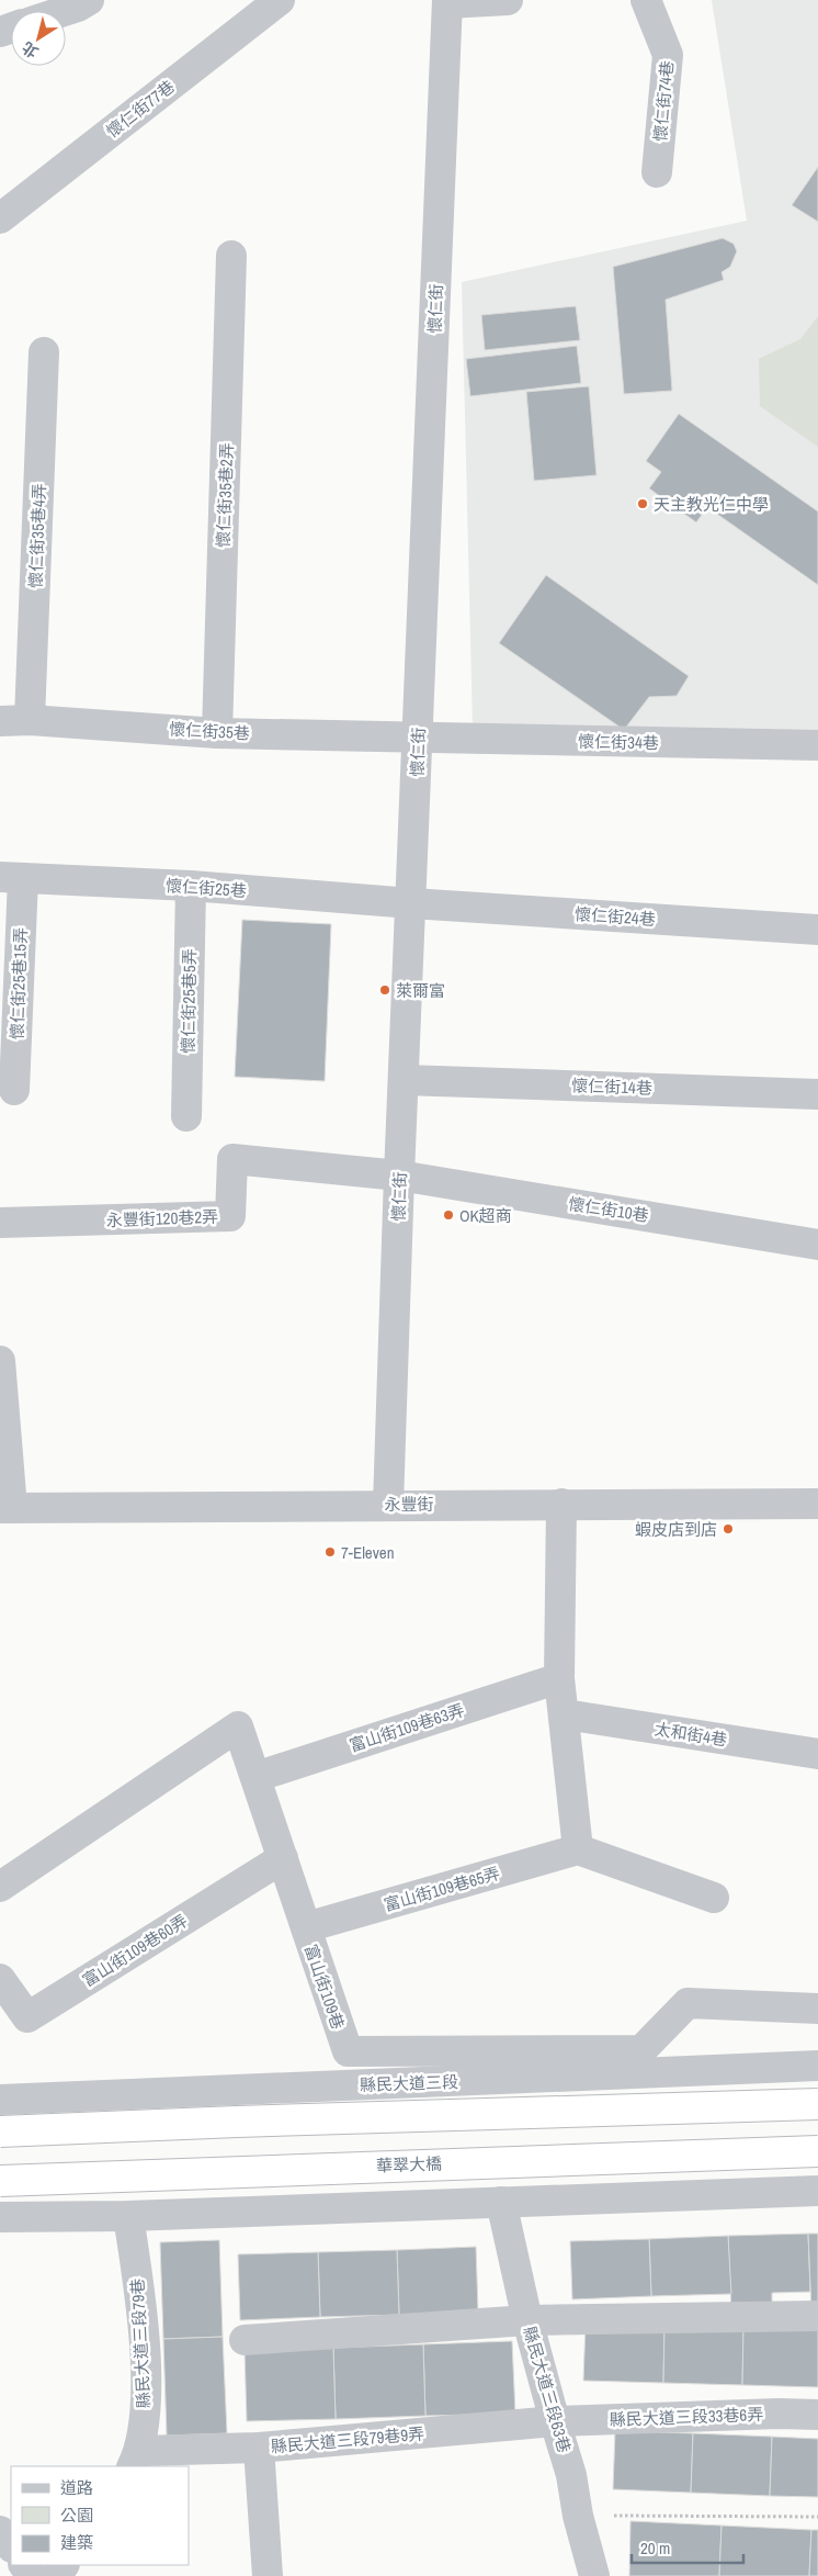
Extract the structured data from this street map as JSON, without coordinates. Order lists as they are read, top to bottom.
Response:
{
  "streets": {
    "highway": ["華翠大橋"],
    "street": [
      "懷仁街74巷",
      "懷仁街77巷",
      "懷仁街",
      "懷仁街35巷2弄",
      "懷仁街35巷4弄",
      "懷仁街35巷",
      "懷仁街34巷",
      "懷仁街25巷",
      "懷仁街24巷",
      "懷仁街25巷15弄",
      "懷仁街25巷5弄",
      "懷仁街14巷",
      "懷仁街10巷",
      "永豐街120巷2弄",
      "永豐街",
      "富山街109巷63弄",
      "太和街4巷",
      "富山街109巷65弄",
      "富山街109巷60弄",
      "富山街109巷",
      "縣民大道三段",
      "縣民大道三段79巷",
      "縣民大道三段63巷",
      "縣民大道三段33巷6弄",
      "縣民大道三段79巷9弄"
    ]
  },
  "crossings": [
    ["懷仁街", "懷仁街35巷"],
    ["懷仁街", "懷仁街34巷"],
    ["懷仁街", "懷仁街25巷"],
    ["懷仁街", "懷仁街24巷"],
    ["懷仁街", "懷仁街14巷"],
    ["懷仁街", "懷仁街10巷"],
    ["懷仁街", "永豐街120巷2弄"],
    ["懷仁街", "永豐街"],
    ["懷仁街35巷2弄", "懷仁街35巷"],
    ["懷仁街35巷4弄", "懷仁街35巷"],
    ["懷仁街35巷", "懷仁街34巷"],
    ["懷仁街25巷", "懷仁街24巷"],
    ["懷仁街25巷", "懷仁街25巷15弄"],
    ["懷仁街25巷", "懷仁街25巷5弄"],
    ["懷仁街10巷", "永豐街120巷2弄"],
    ["富山街109巷63弄", "富山街109巷"],
    ["富山街109巷65弄", "富山街109巷"],
    ["富山街109巷60弄", "富山街109巷"],
    ["縣民大道三段79巷", "縣民大道三段79巷9弄"],
    ["縣民大道三段63巷", "縣民大道三段33巷6弄"],
    ["縣民大道三段63巷", "縣民大道三段79巷9弄"],
    ["縣民大道三段33巷6弄", "縣民大道三段79巷9弄"]
  ],
  "places": [
    "天主教光仁中學",
    "萊爾富",
    "OK超商",
    "蝦皮店到店",
    "7-Eleven"
  ],
  "legend": ["道路", "公園", "建築"],
  "scale_bar": "20 m",
  "north": "bottom left"
}
